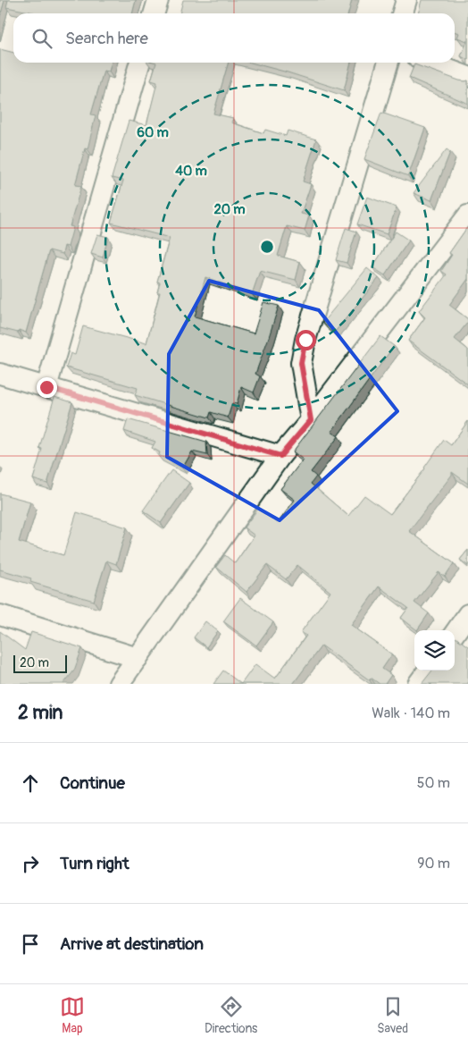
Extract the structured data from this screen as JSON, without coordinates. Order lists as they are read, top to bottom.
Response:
{
  "scale_bar": "20 m",
  "page": {
    "search": "Search here",
    "scale": "20 m",
    "heading": ["2 min", "Walk · 140 m"],
    "list": [
      ["Continue", "50 m"],
      ["Turn right", "90 m"],
      "Arrive at destination"
    ],
    "nav": ["Map", "Directions", "Saved"]
  },
  "rings": ["60 m", "40 m", "20 m"]
}
